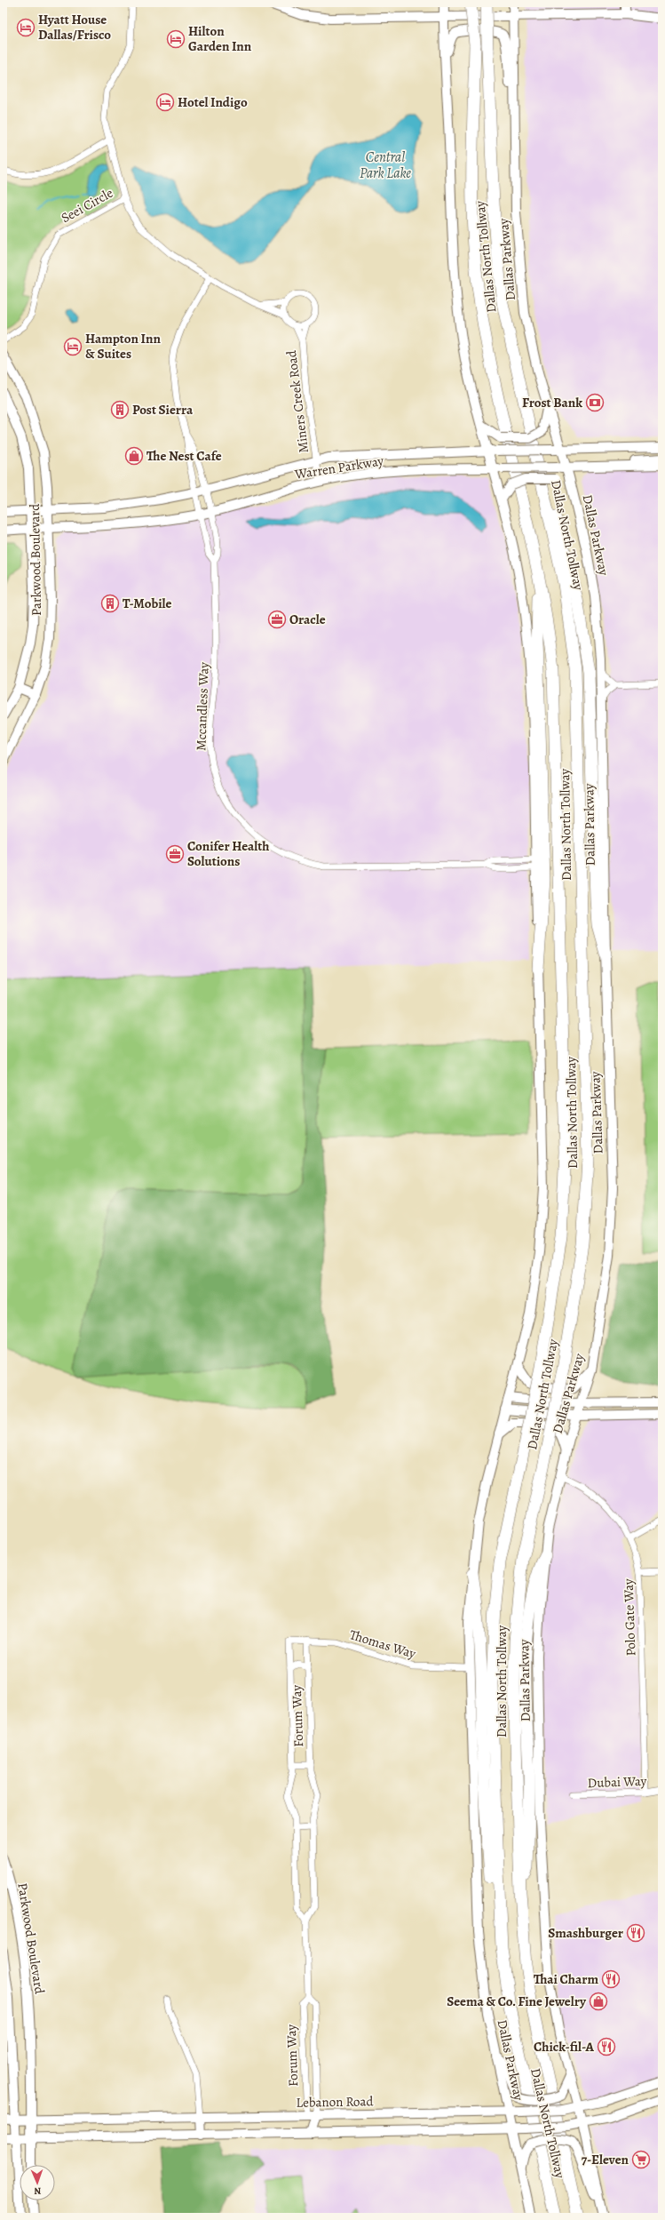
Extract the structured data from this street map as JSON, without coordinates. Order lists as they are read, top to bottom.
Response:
{
  "streets": {
    "highway": ["Dallas North Tollway"],
    "main road": [
      "Dallas Parkway",
      "Warren Parkway",
      "Parkwood Boulevard",
      "Lebanon Road"
    ],
    "street": [
      "Seei Circle",
      "Miners Creek Road",
      "Mccandless Way",
      "Polo Gate Way",
      "Thomas Way",
      "Forum Way",
      "Dubai Way"
    ]
  },
  "crossings": [
    ["Dallas Parkway", "Warren Parkway"],
    ["Dallas Parkway", "Mccandless Way"],
    ["Dallas Parkway", "Polo Gate Way"],
    ["Dallas Parkway", "Thomas Way"],
    ["Dallas Parkway", "Lebanon Road"],
    ["Miners Creek Road", "Warren Parkway"],
    ["Warren Parkway", "Parkwood Boulevard"],
    ["Warren Parkway", "Mccandless Way"],
    ["Parkwood Boulevard", "Lebanon Road"],
    ["Polo Gate Way", "Dubai Way"],
    ["Thomas Way", "Forum Way"],
    ["Forum Way", "Lebanon Road"]
  ],
  "water": ["Central Park Lake"],
  "places": {
    "hotel": [
      "Hyatt House Dallas/Frisco",
      "Hilton Garden Inn",
      "Hotel Indigo",
      "Hampton Inn & Suites"
    ],
    "bank": ["Frost Bank"],
    "building": ["Post Sierra", "T-Mobile"],
    "shop": ["The Nest Cafe", "Seema & Co. Fine Jewelry"],
    "office": ["Oracle", "Conifer Health Solutions"],
    "restaurant": ["Smashburger", "Thai Charm", "Chick-fil-A"],
    "supermarket": ["7-Eleven"]
  },
  "north": "bottom"
}
